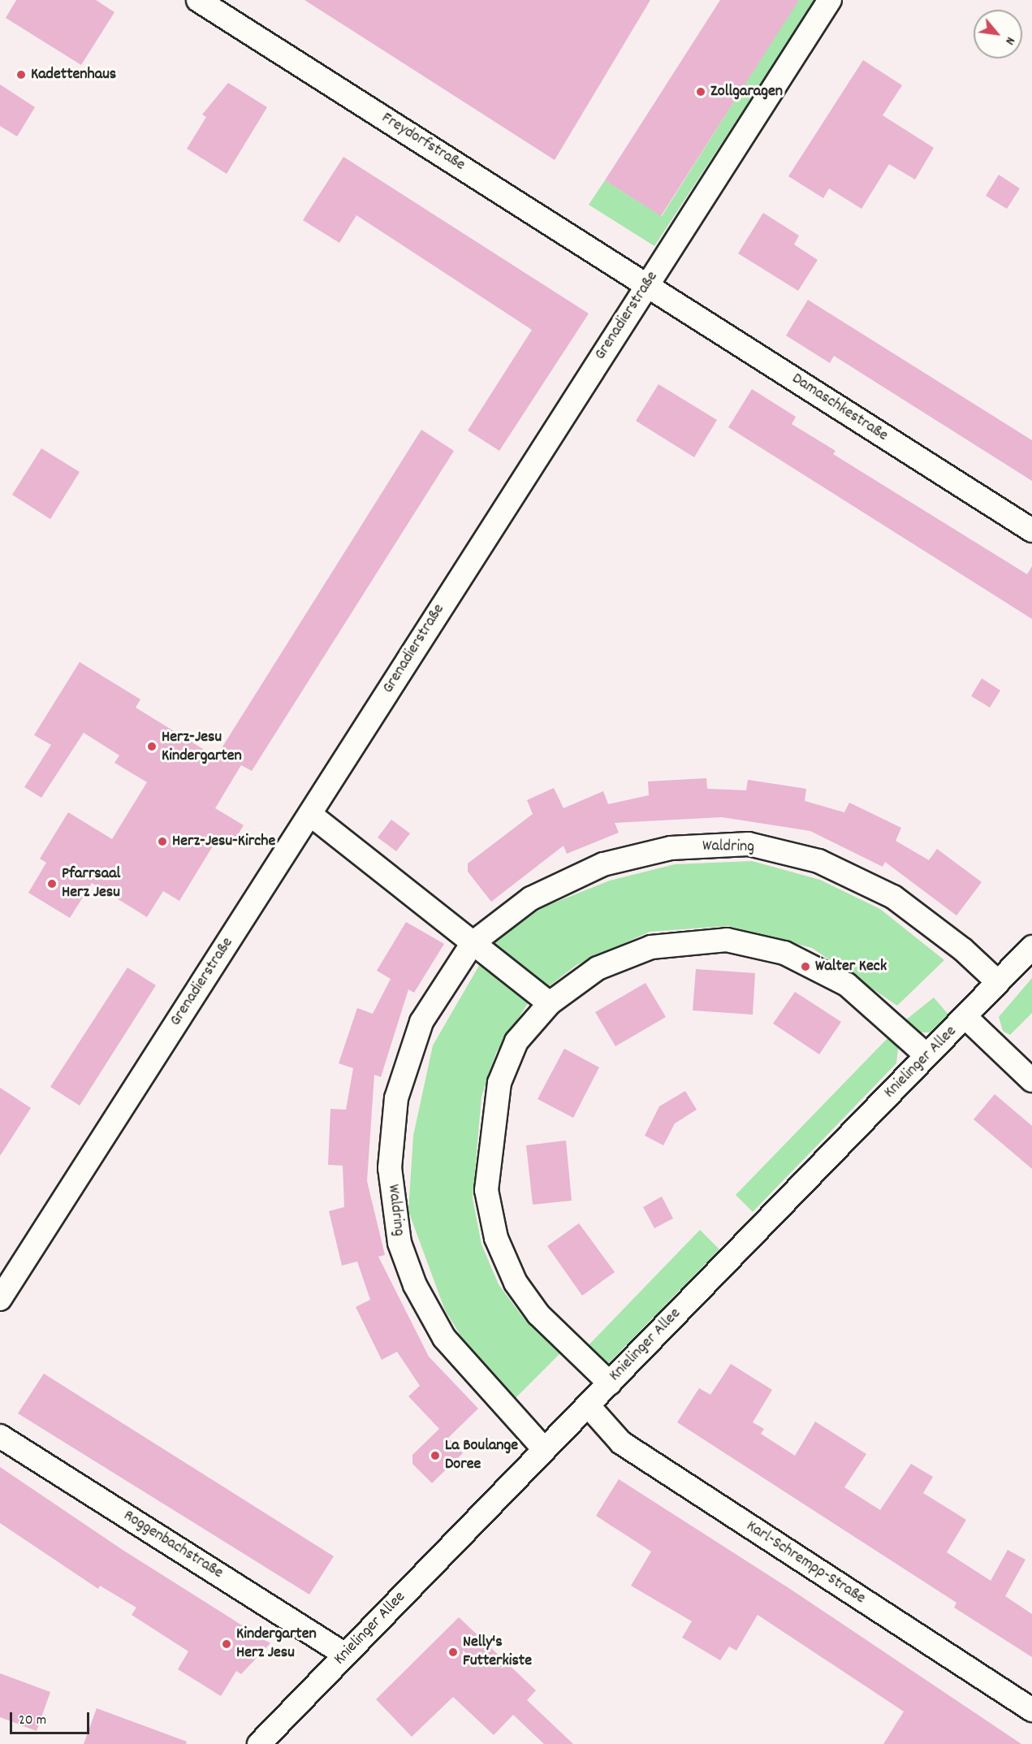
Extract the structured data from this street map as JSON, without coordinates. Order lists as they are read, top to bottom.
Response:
{
  "streets": {
    "street": [
      "Freydorfstraße",
      "Grenadierstraße",
      "Damaschkestraße",
      "Waldring",
      "Knielinger Allee",
      "Roggenbachstraße",
      "Karl-Schrempp-Straße"
    ]
  },
  "crossings": [
    ["Freydorfstraße", "Grenadierstraße"],
    ["Freydorfstraße", "Damaschkestraße"],
    ["Grenadierstraße", "Damaschkestraße"],
    ["Waldring", "Knielinger Allee"],
    ["Knielinger Allee", "Roggenbachstraße"],
    ["Knielinger Allee", "Karl-Schrempp-Straße"]
  ],
  "places": [
    "Kadettenhaus",
    "Zollgaragen",
    "Herz-Jesu Kindergarten",
    "Herz-Jesu-Kirche",
    "Pfarrsaal Herz Jesu",
    "Walter Keck",
    "La Boulange Doree",
    "Kindergarten Herz Jesu",
    "Nelly's Futterkiste"
  ],
  "scale_bar": "20 m",
  "north": "bottom right"
}
